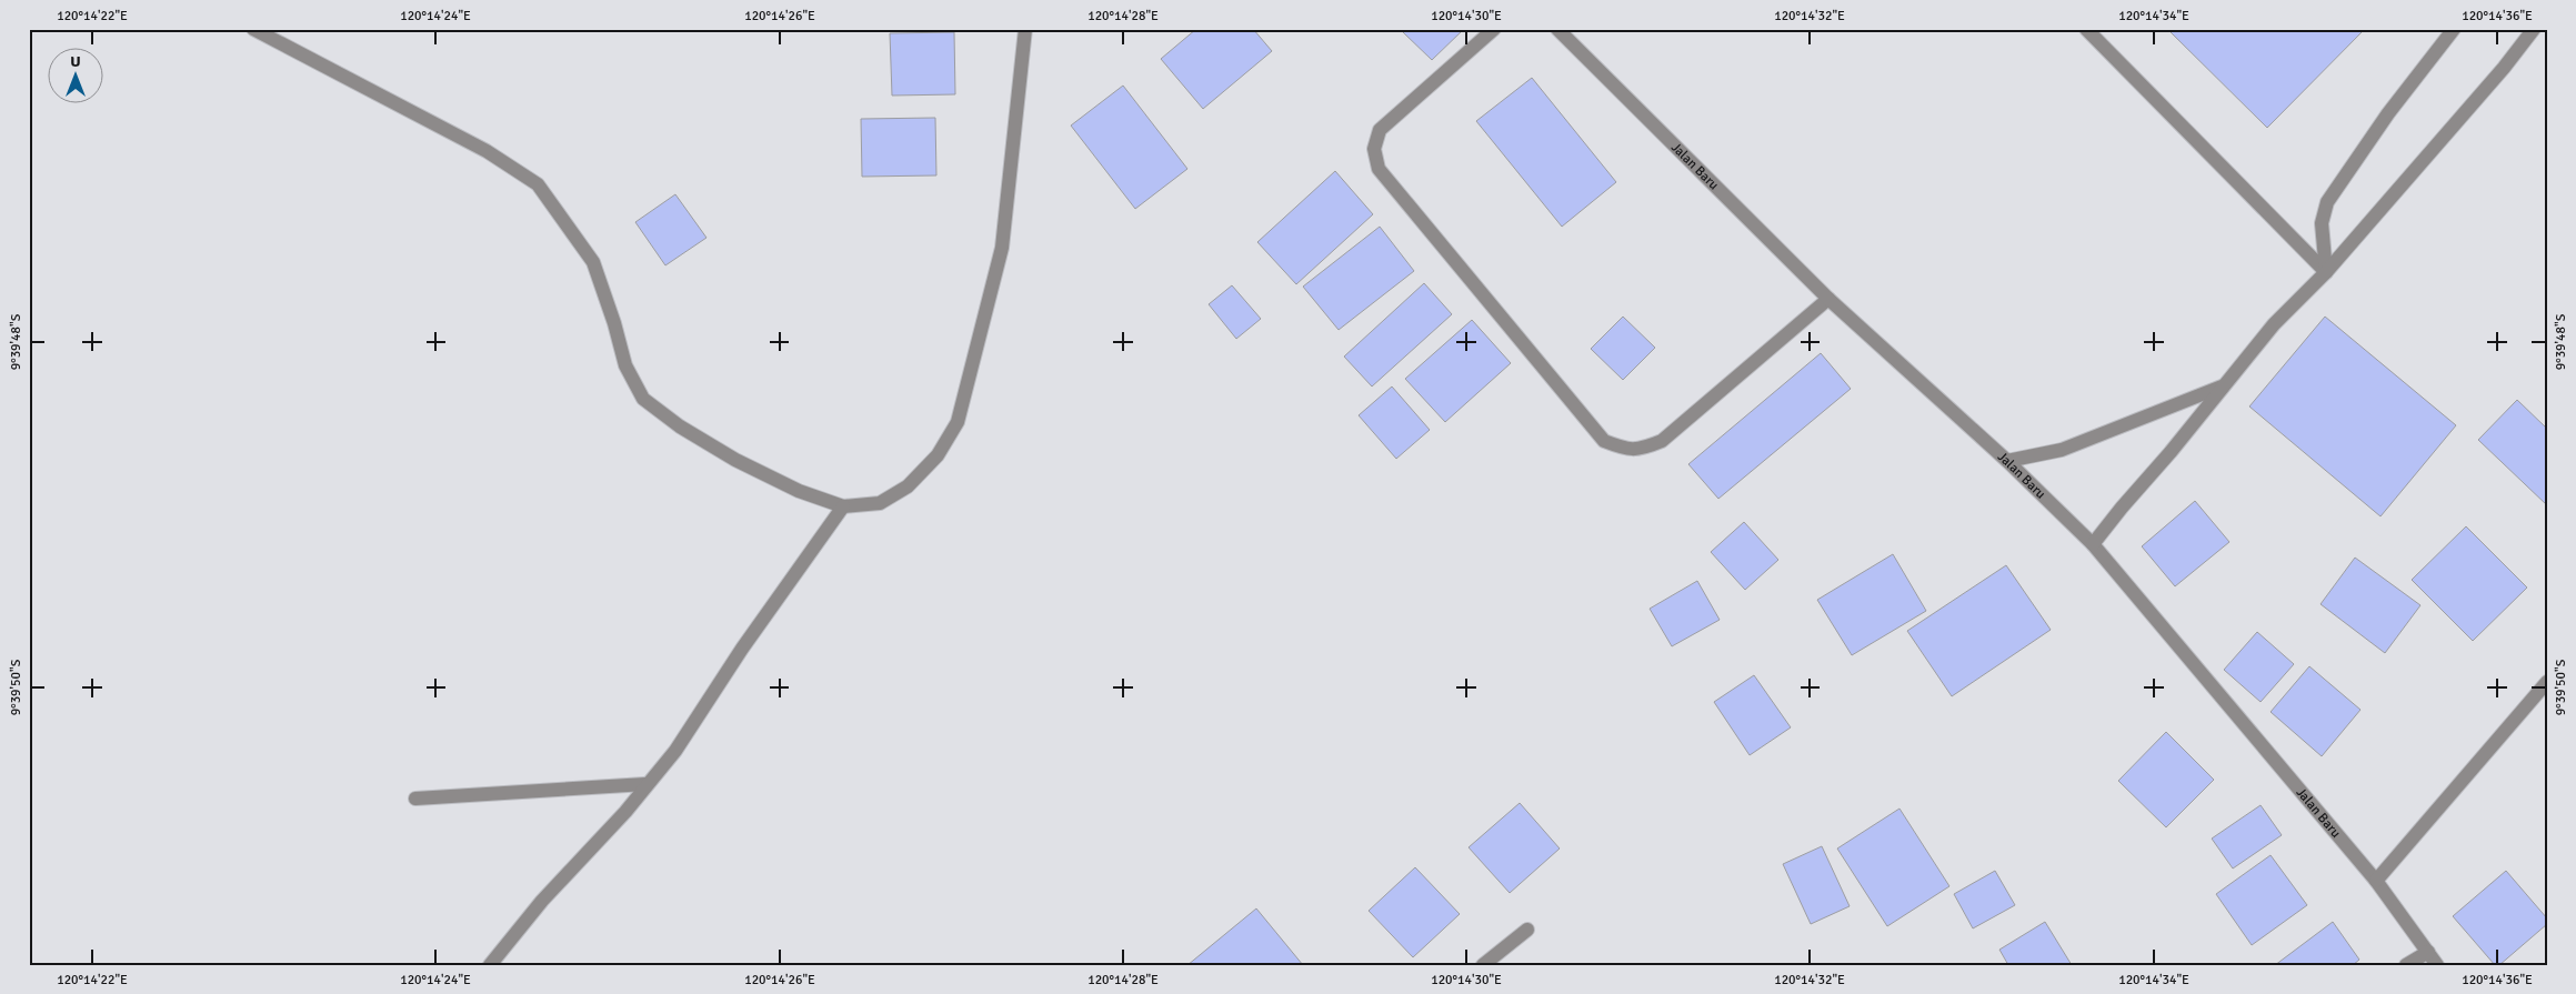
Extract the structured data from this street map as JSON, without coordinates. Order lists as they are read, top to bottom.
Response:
{
  "streets": {
    "street": ["Jalan Baru"]
  },
  "north": "top",
  "coordinates": [
    "120°14'22\"E",
    "120°14'24\"E",
    "120°14'26\"E",
    "120°14'28\"E",
    "120°14'30\"E",
    "120°14'32\"E",
    "120°14'34\"E",
    "120°14'36\"E",
    "9°39'48\"S",
    "9°39'50\"S"
  ]
}
